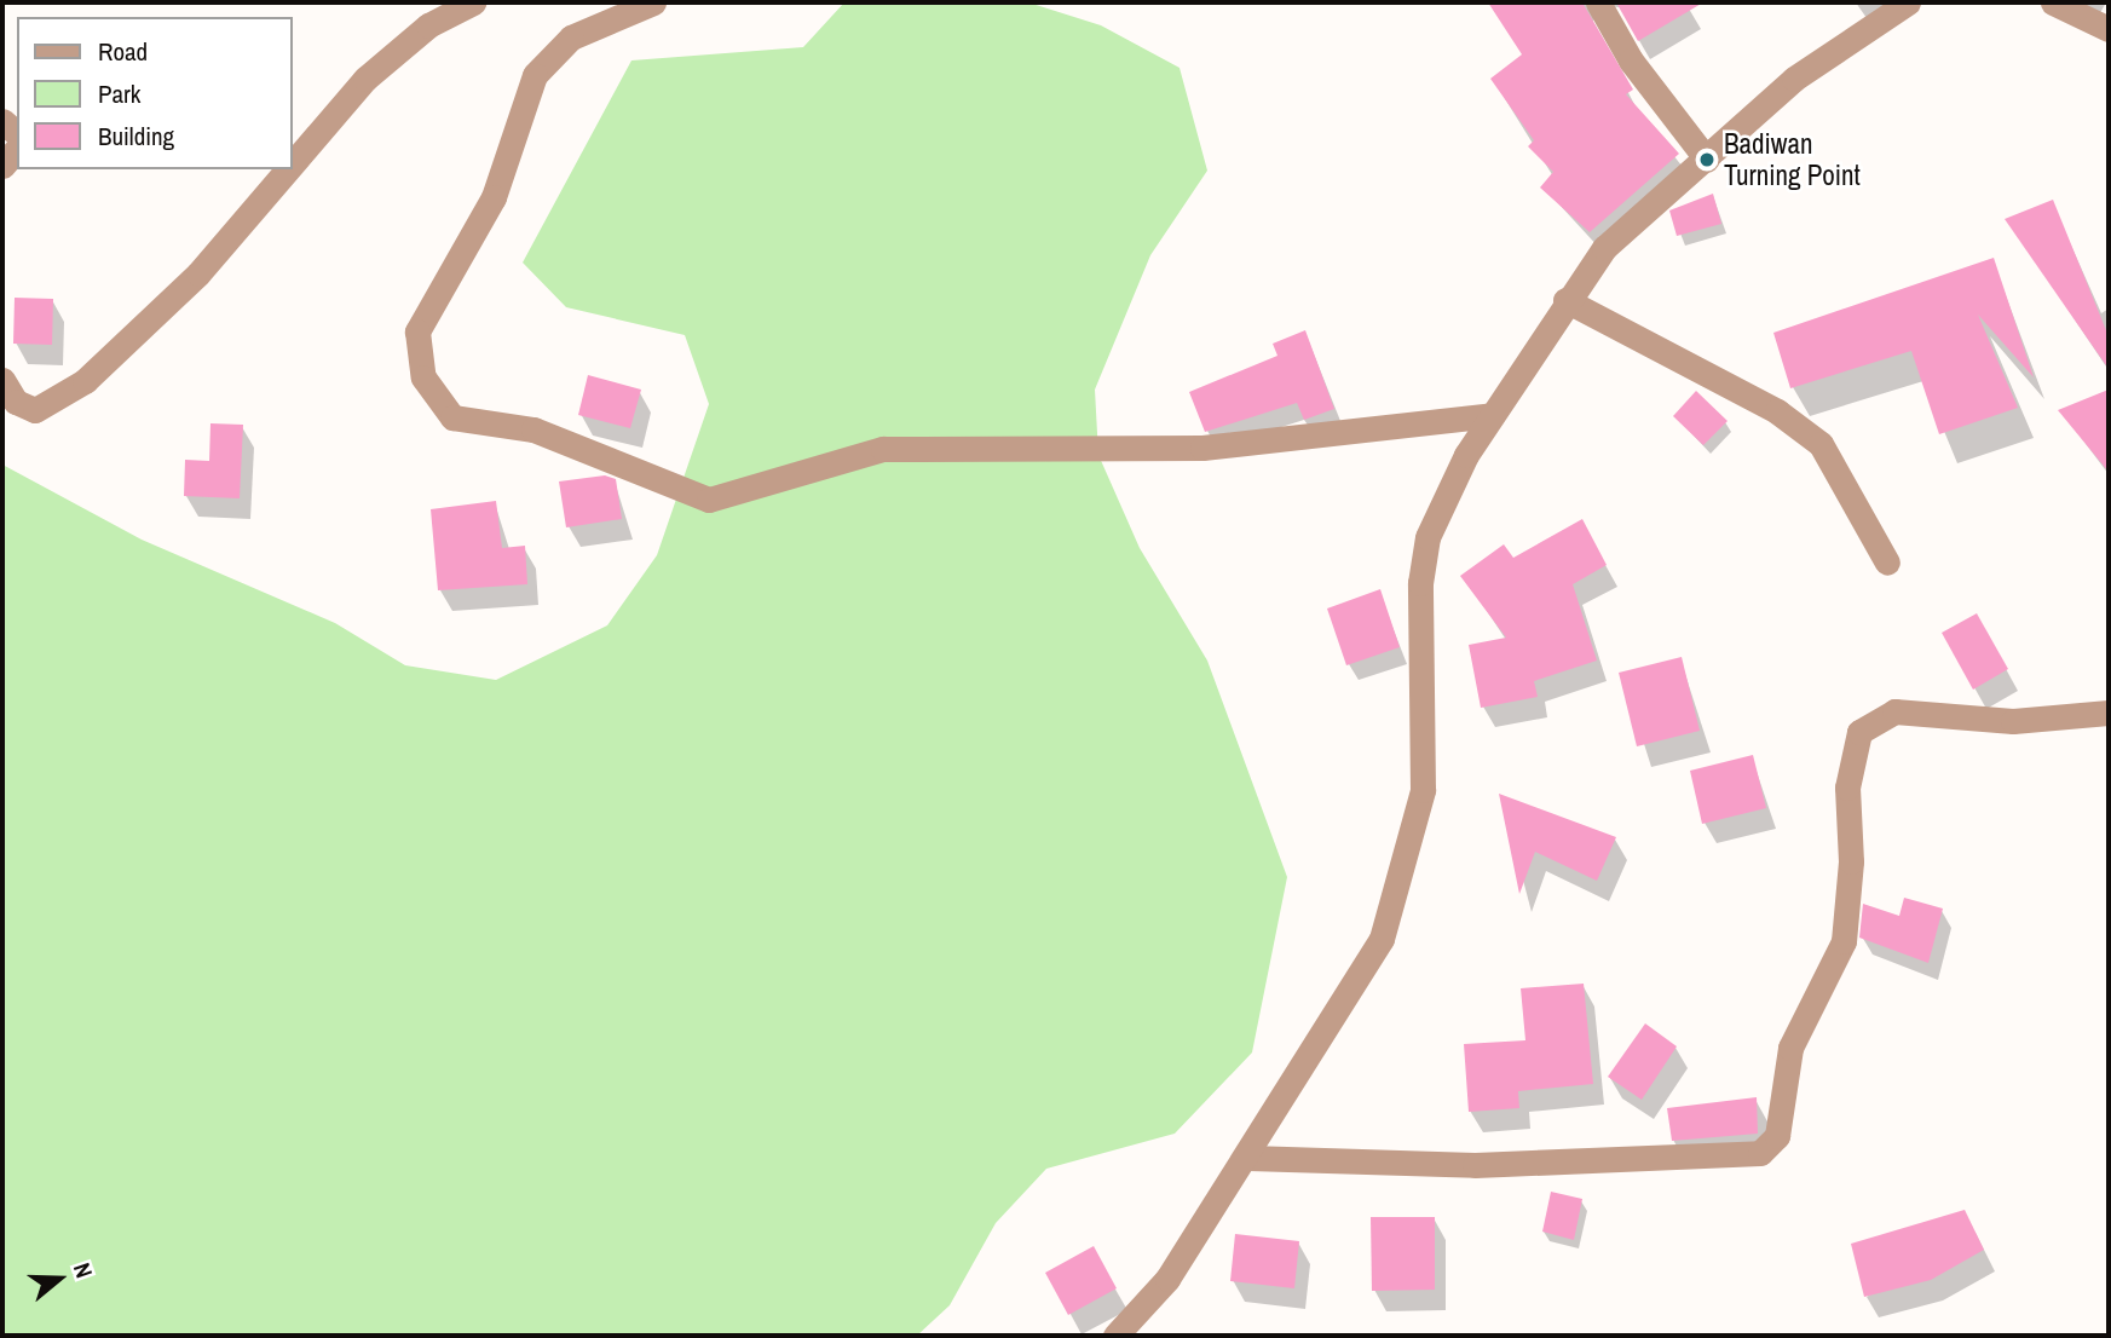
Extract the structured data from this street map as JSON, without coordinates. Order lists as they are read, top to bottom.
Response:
{
  "places": ["Badiwan Turning Point"],
  "legend": ["Road", "Park", "Building"],
  "north": "right"
}
